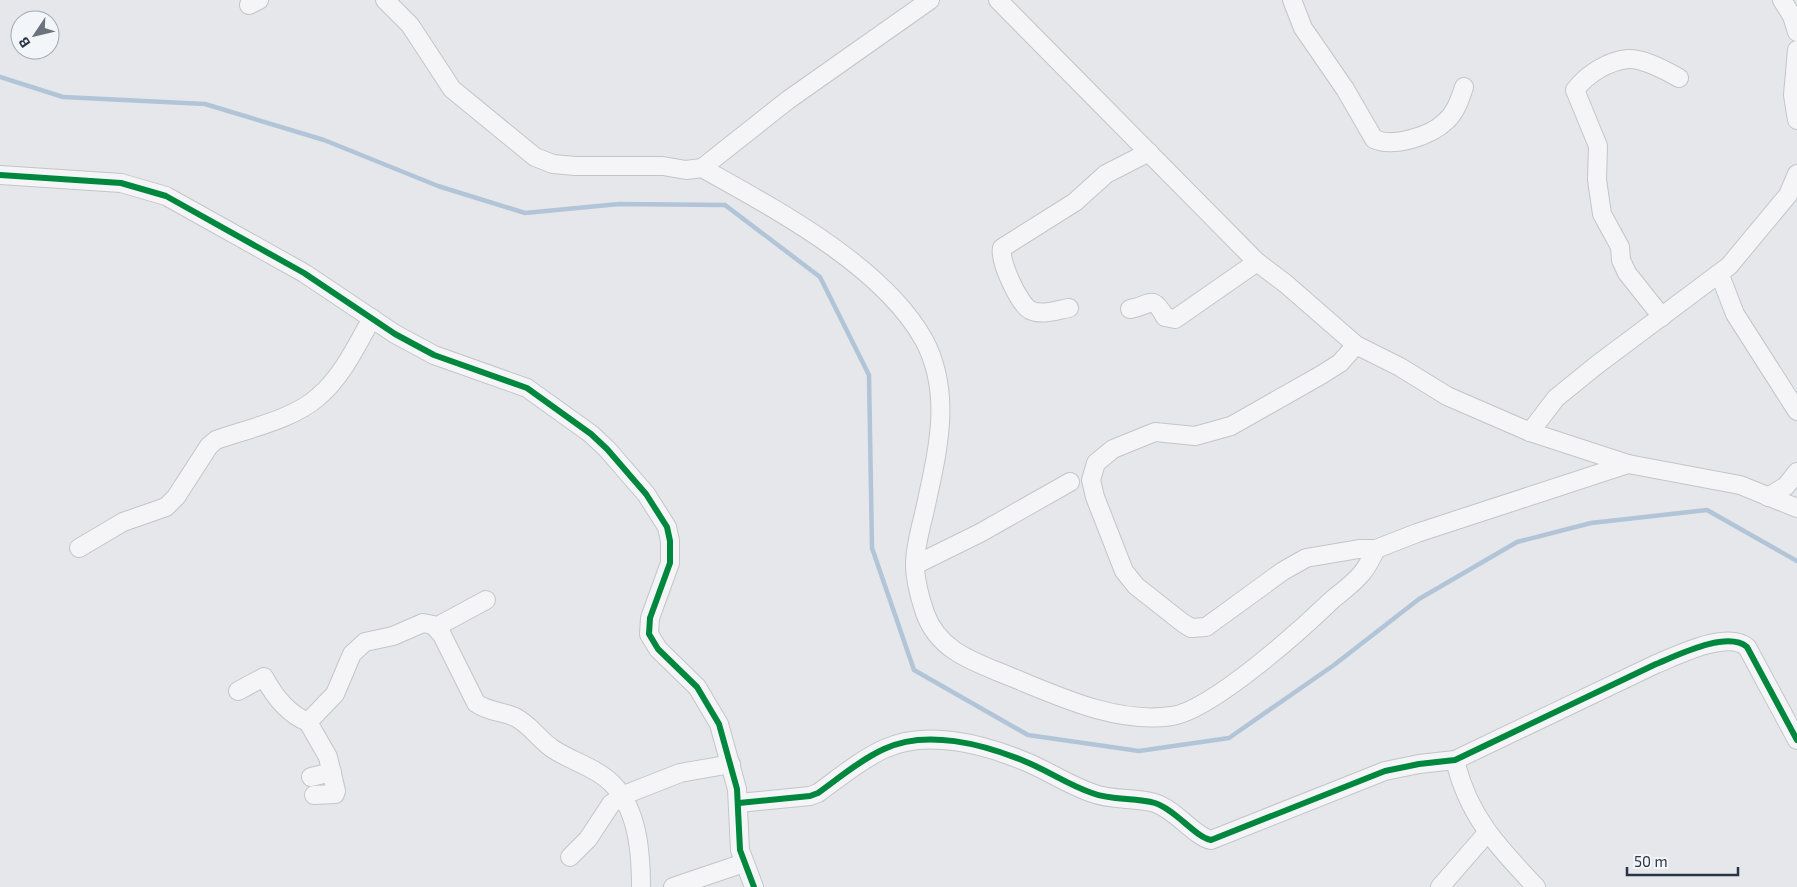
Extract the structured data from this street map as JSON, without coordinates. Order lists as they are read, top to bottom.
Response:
{
  "scale_bar": "50 m",
  "north": "bottom left"
}
